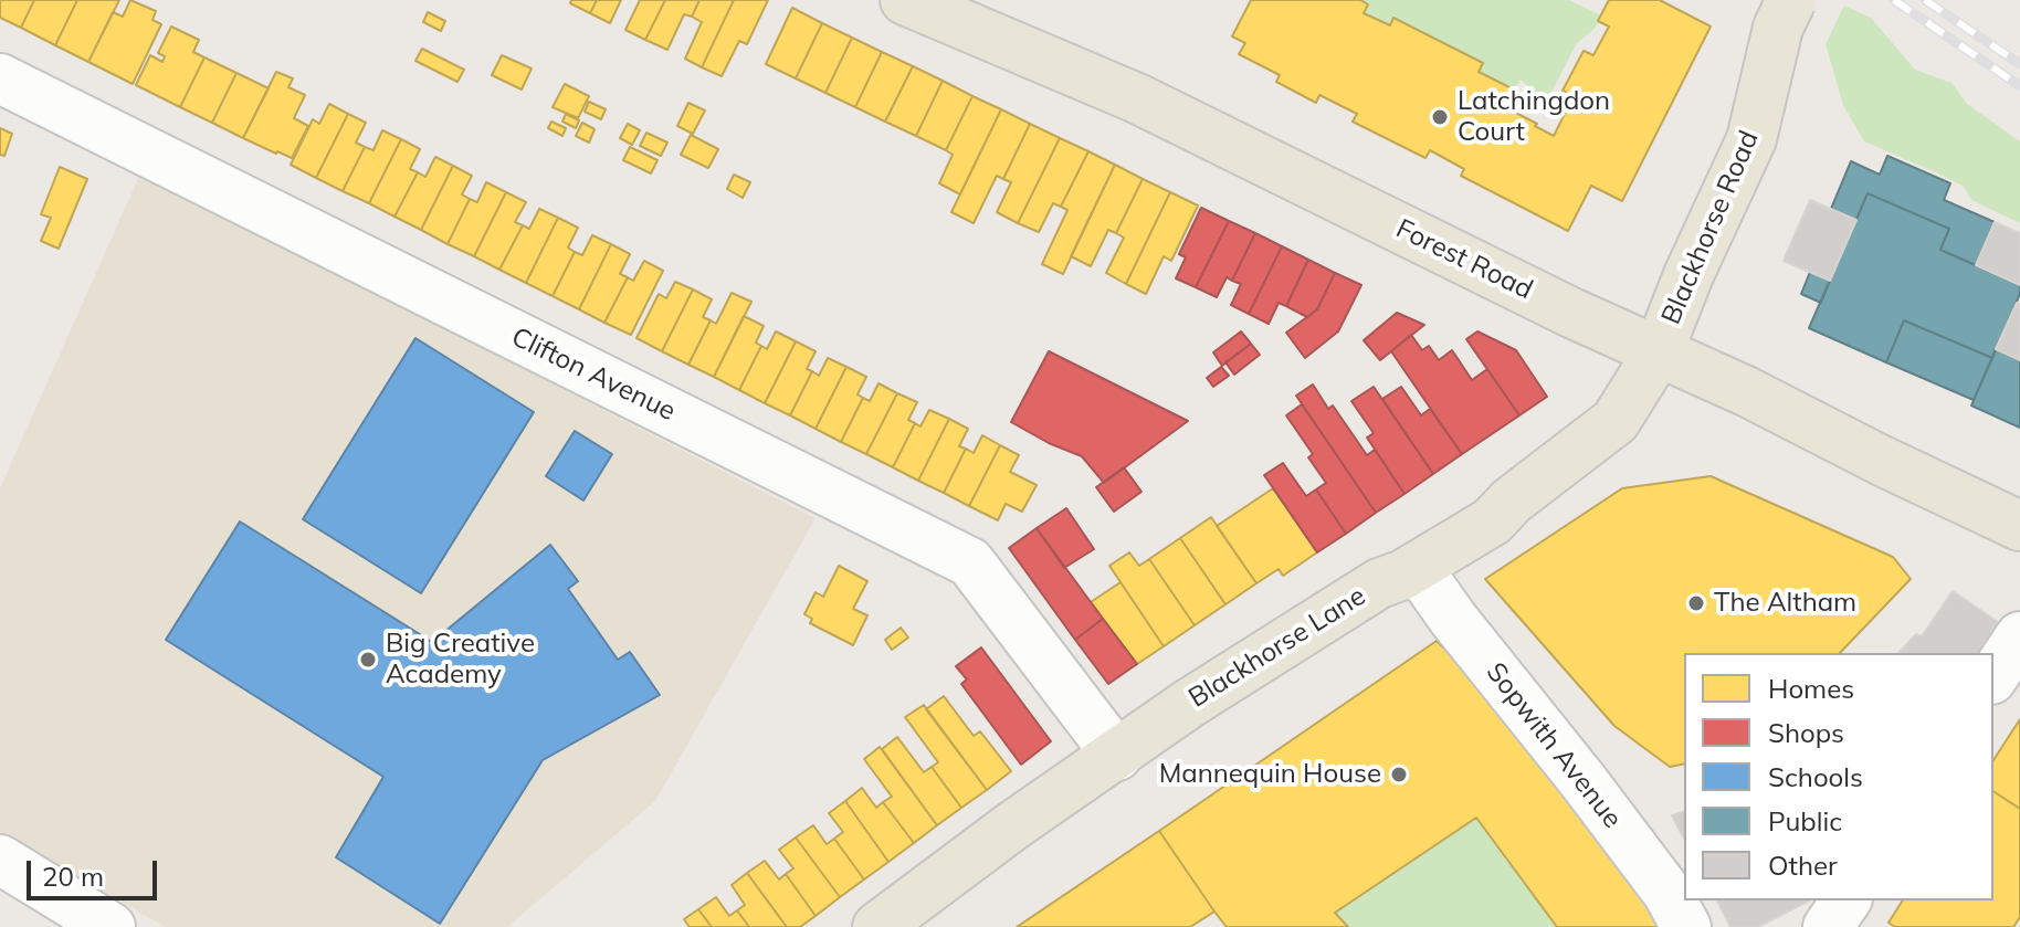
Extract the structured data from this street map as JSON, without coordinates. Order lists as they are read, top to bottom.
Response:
{
  "streets": {
    "main road": ["Blackhorse Road", "Forest Road", "Blackhorse Lane"],
    "street": ["Clifton Avenue", "Sopwith Avenue"]
  },
  "crossings": [
    ["Blackhorse Road", "Forest Road"],
    ["Blackhorse Road", "Blackhorse Lane"],
    ["Forest Road", "Blackhorse Lane"],
    ["Clifton Avenue", "Blackhorse Lane"],
    ["Blackhorse Lane", "Sopwith Avenue"]
  ],
  "places": [
    "Latchingdon Court",
    "The Altham",
    "Big Creative Academy",
    "Mannequin House"
  ],
  "legend": [
    "Homes",
    "Shops",
    "Schools",
    "Public",
    "Other"
  ],
  "scale_bar": "20 m"
}
